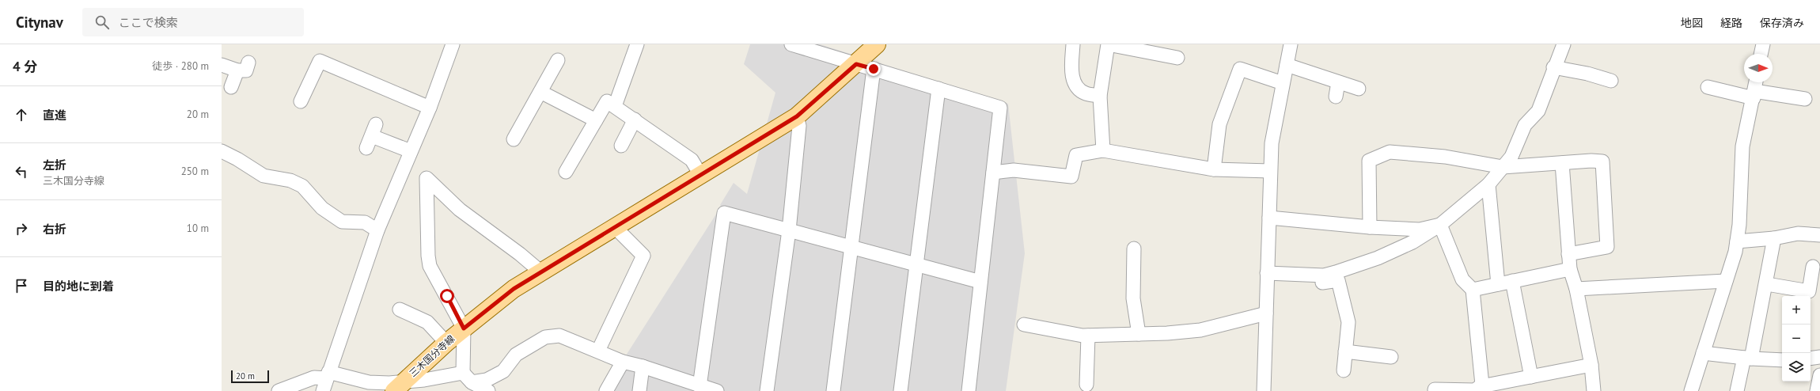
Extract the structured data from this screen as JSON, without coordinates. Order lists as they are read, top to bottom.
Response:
{
  "streets": {
    "main road": ["三木国分寺線"]
  },
  "scale_bar": "20 m",
  "north": "right",
  "page": {
    "header": "Citynav",
    "search": "ここで検索",
    "nav": ["地図", "経路", "保存済み"],
    "heading": ["4 分", "徒歩 · 280 m"],
    "list": [
      ["直進", "20 m"],
      ["左折", "三木国分寺線", "250 m"],
      ["右折", "10 m"],
      "目的地に到着"
    ],
    "map_buttons": ["+", "−"],
    "scale": "20 m"
  }
}
